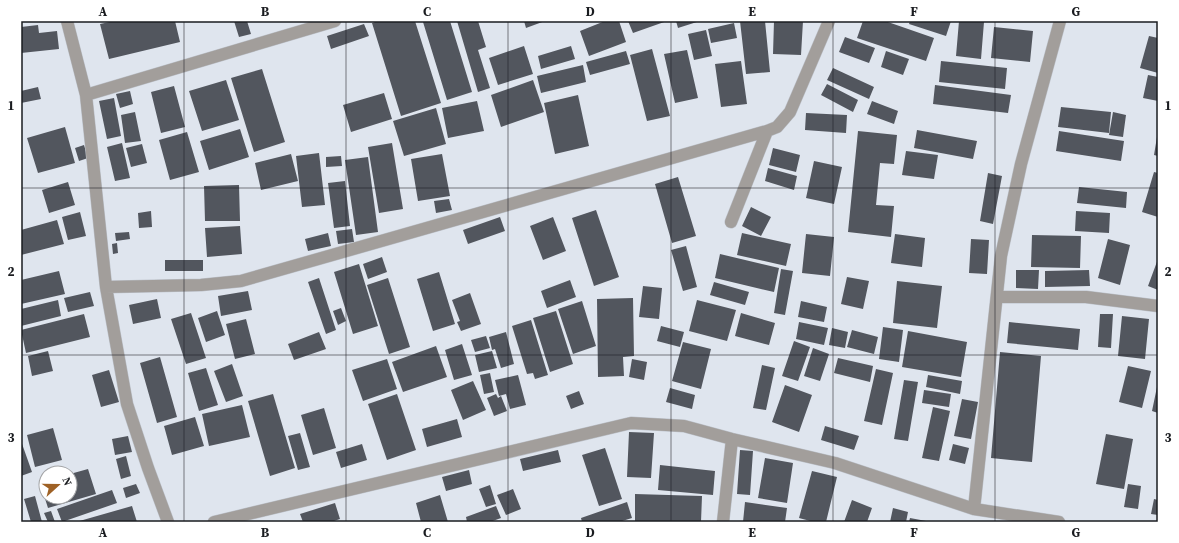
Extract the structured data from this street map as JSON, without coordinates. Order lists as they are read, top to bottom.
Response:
{
  "north": "right",
  "grid": {
    "columns": [
      "A",
      "B",
      "C",
      "D",
      "E",
      "F",
      "G"
    ],
    "rows": ["1", "2", "3"]
  }
}
